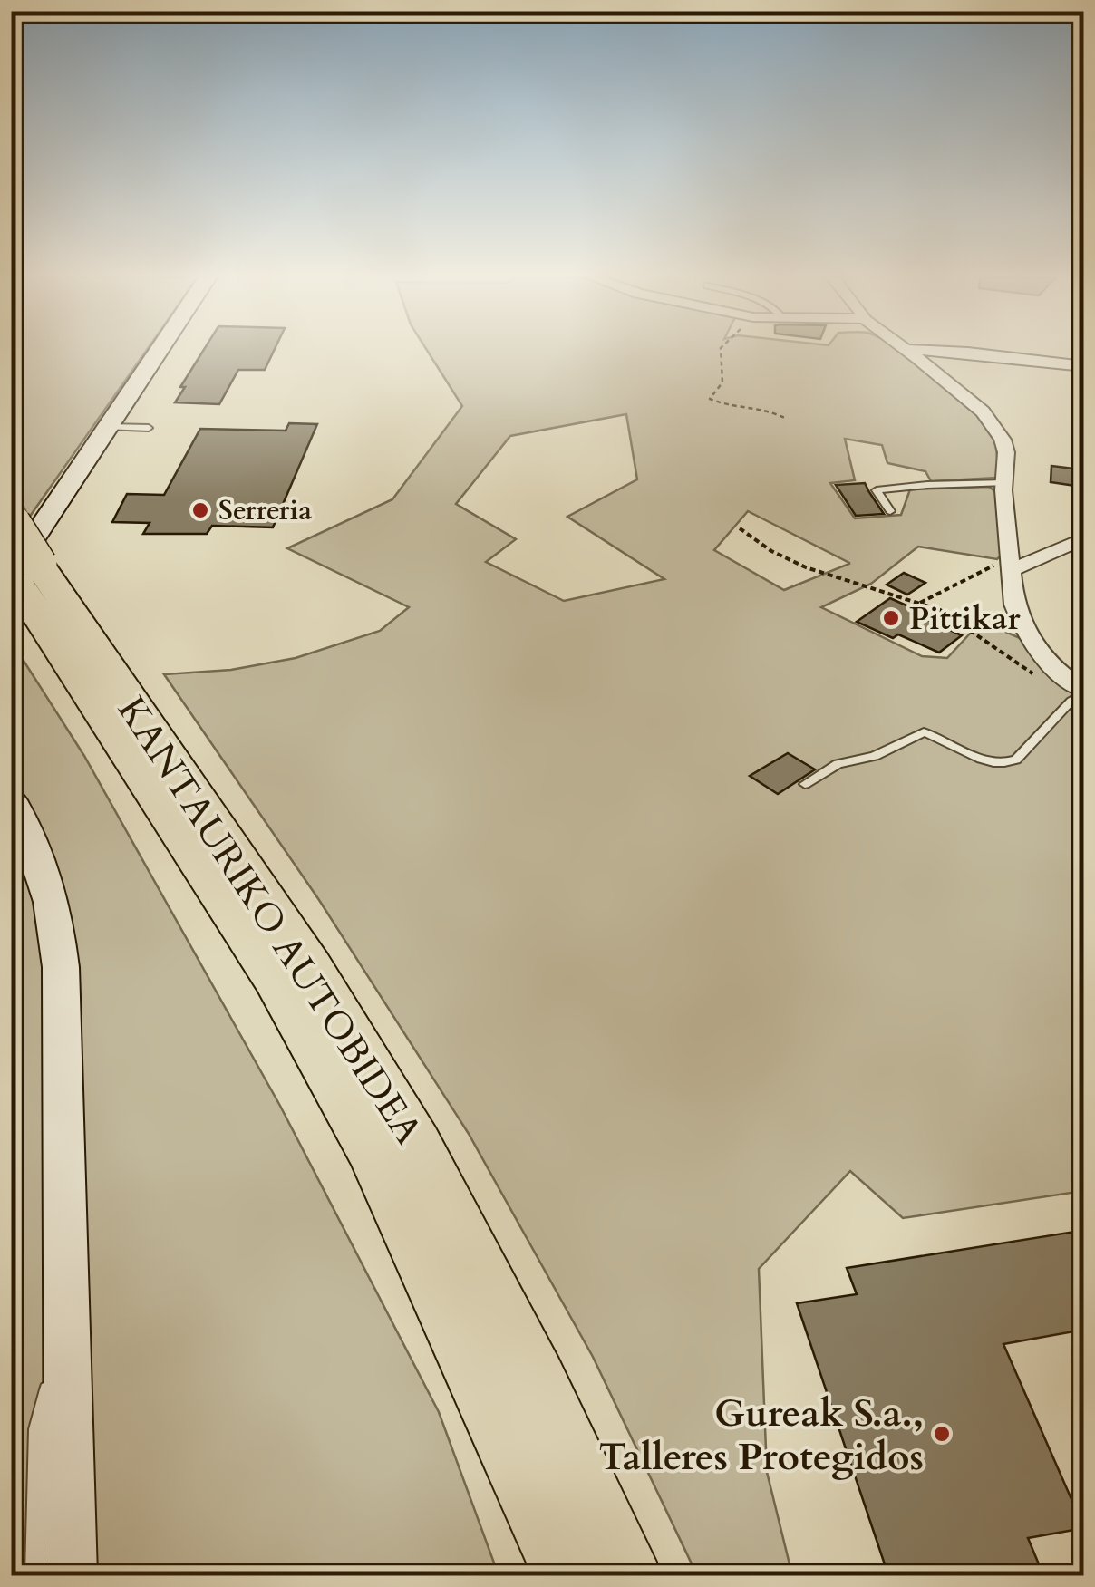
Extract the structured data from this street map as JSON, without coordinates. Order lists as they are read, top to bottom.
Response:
{
  "streets": {
    "highway": ["KANTAURIKO AUTOBIDEA"]
  },
  "places": ["Serreria", "Pittikar", "Gureak S.a., Talleres Protegidos"]
}
